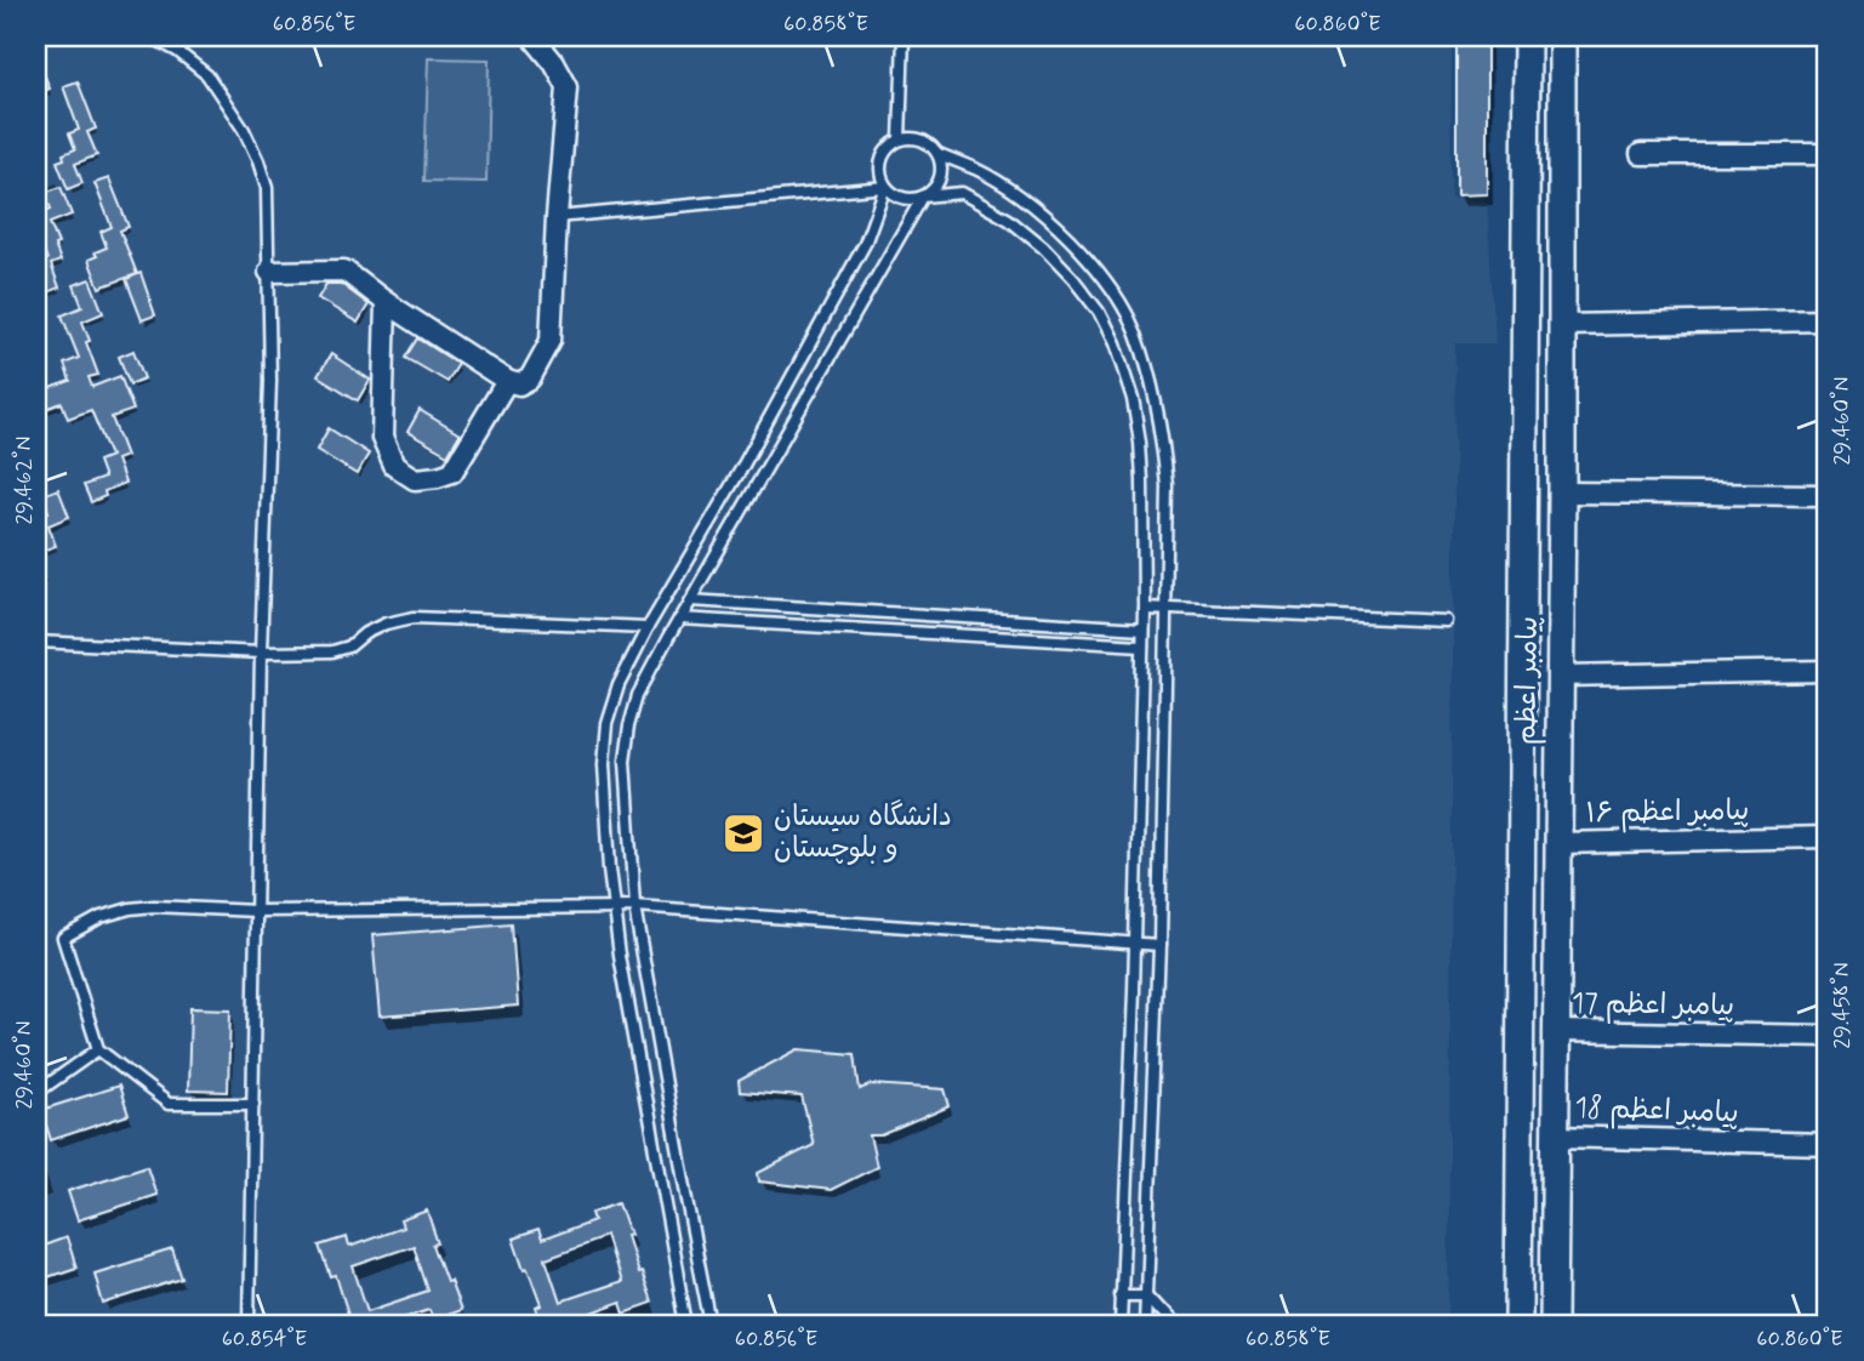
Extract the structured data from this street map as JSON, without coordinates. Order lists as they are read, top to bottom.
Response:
{
  "streets": {
    "main road": ["پیامبر اعظم"],
    "street": ["پیامبر اعظم ۱۶", "پیامبر اعظم 17", "پیامبر اعظم 18"]
  },
  "crossings": [
    ["پیامبر اعظم", "پیامبر اعظم ۱۶"],
    ["پیامبر اعظم", "پیامبر اعظم 17"],
    ["پیامبر اعظم", "پیامبر اعظم 18"]
  ],
  "places": {
    "school or university": ["دانشگاه سیستان و بلوچستان"]
  },
  "coordinates": [
    "60.856°E",
    "60.858°E",
    "60.860°E",
    "29.460°N",
    "29.462°N",
    "29.458°N",
    "60.854°E"
  ]
}
